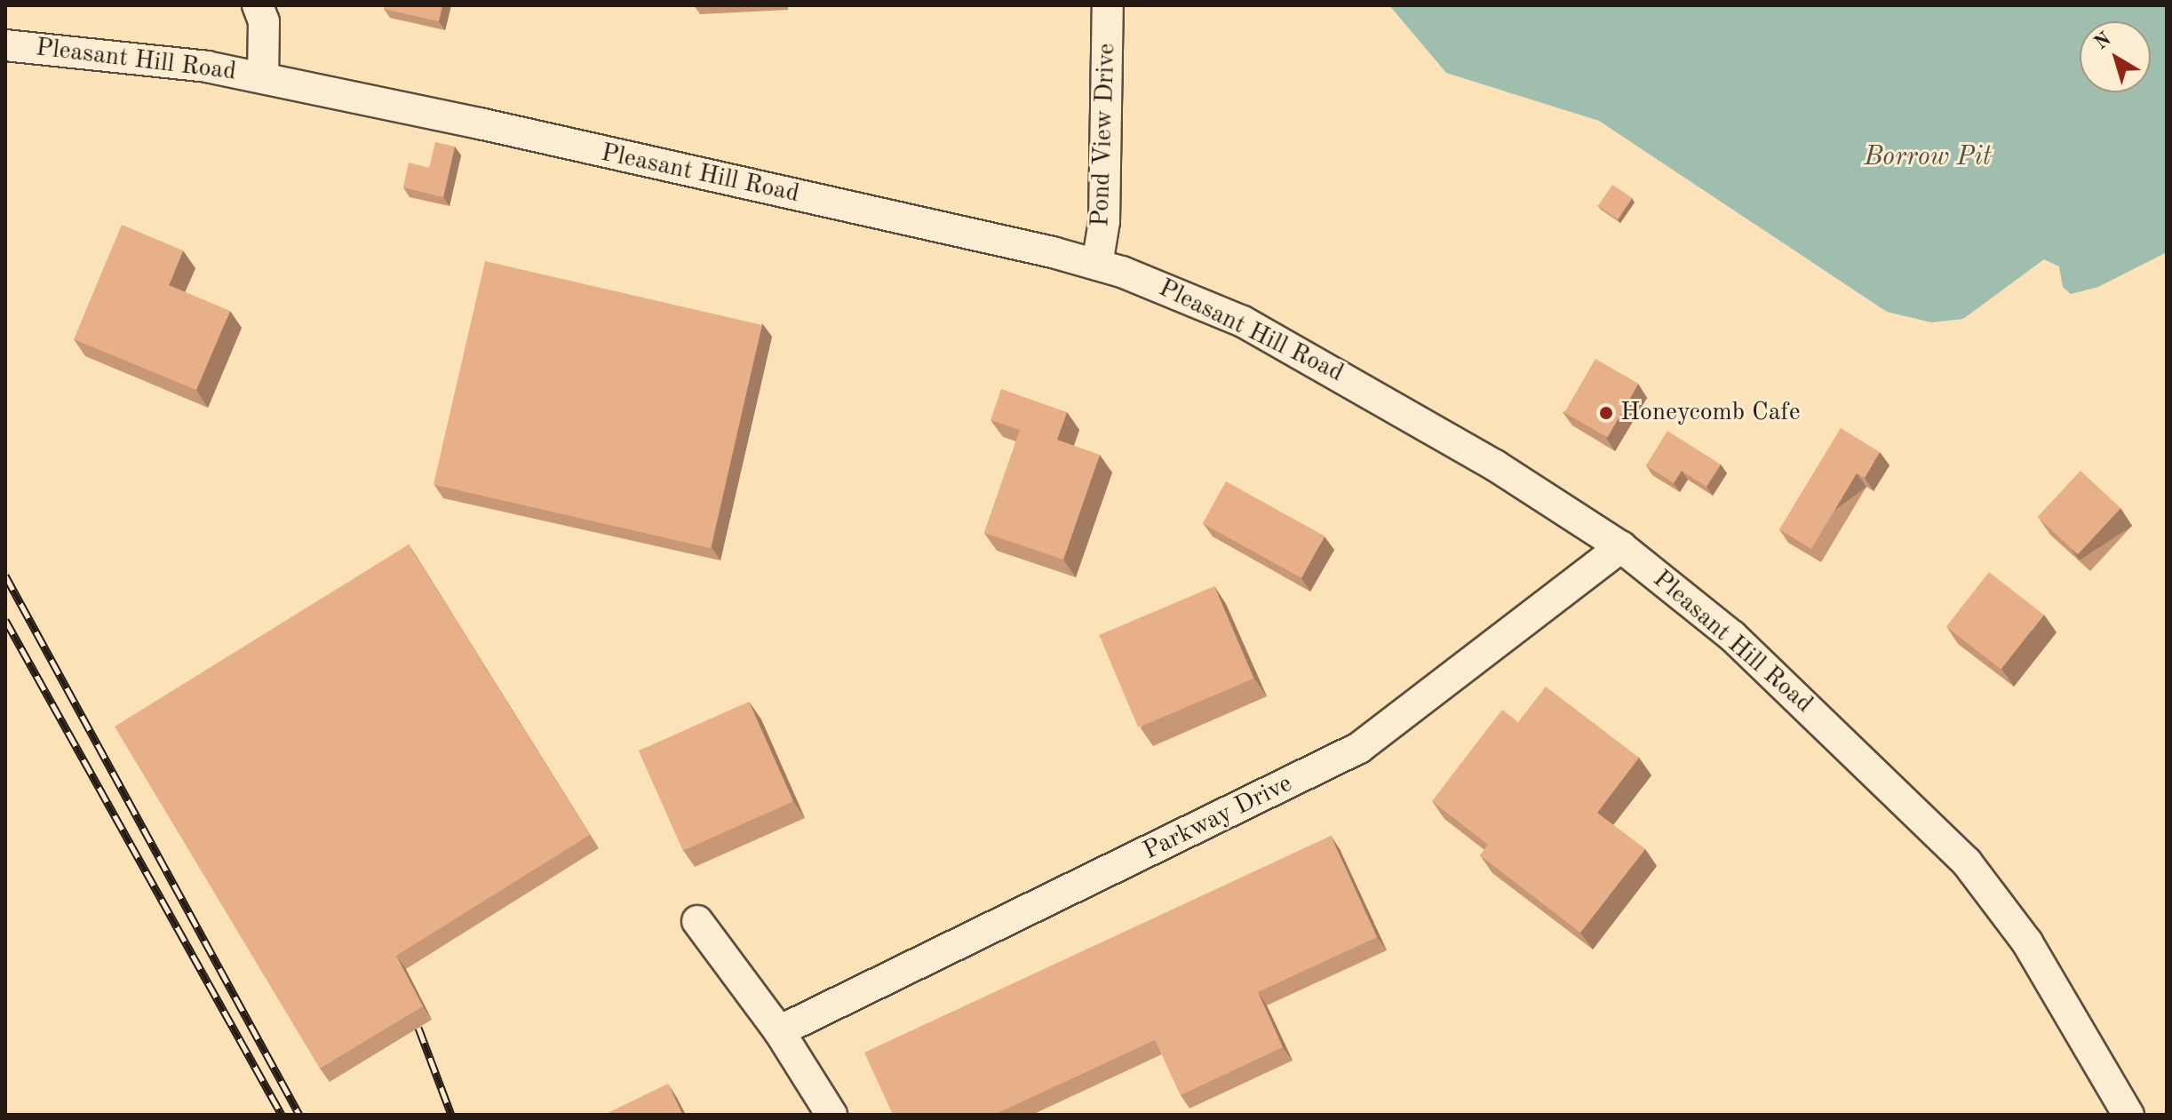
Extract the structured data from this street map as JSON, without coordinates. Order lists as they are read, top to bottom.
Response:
{
  "streets": {
    "street": ["Pleasant Hill Road", "Pond View Drive", "Parkway Drive"]
  },
  "crossings": [
    ["Pleasant Hill Road", "Pond View Drive"],
    ["Pleasant Hill Road", "Parkway Drive"]
  ],
  "water": ["Borrow Pit"],
  "places": ["Honeycomb Cafe"],
  "north": "top left"
}
